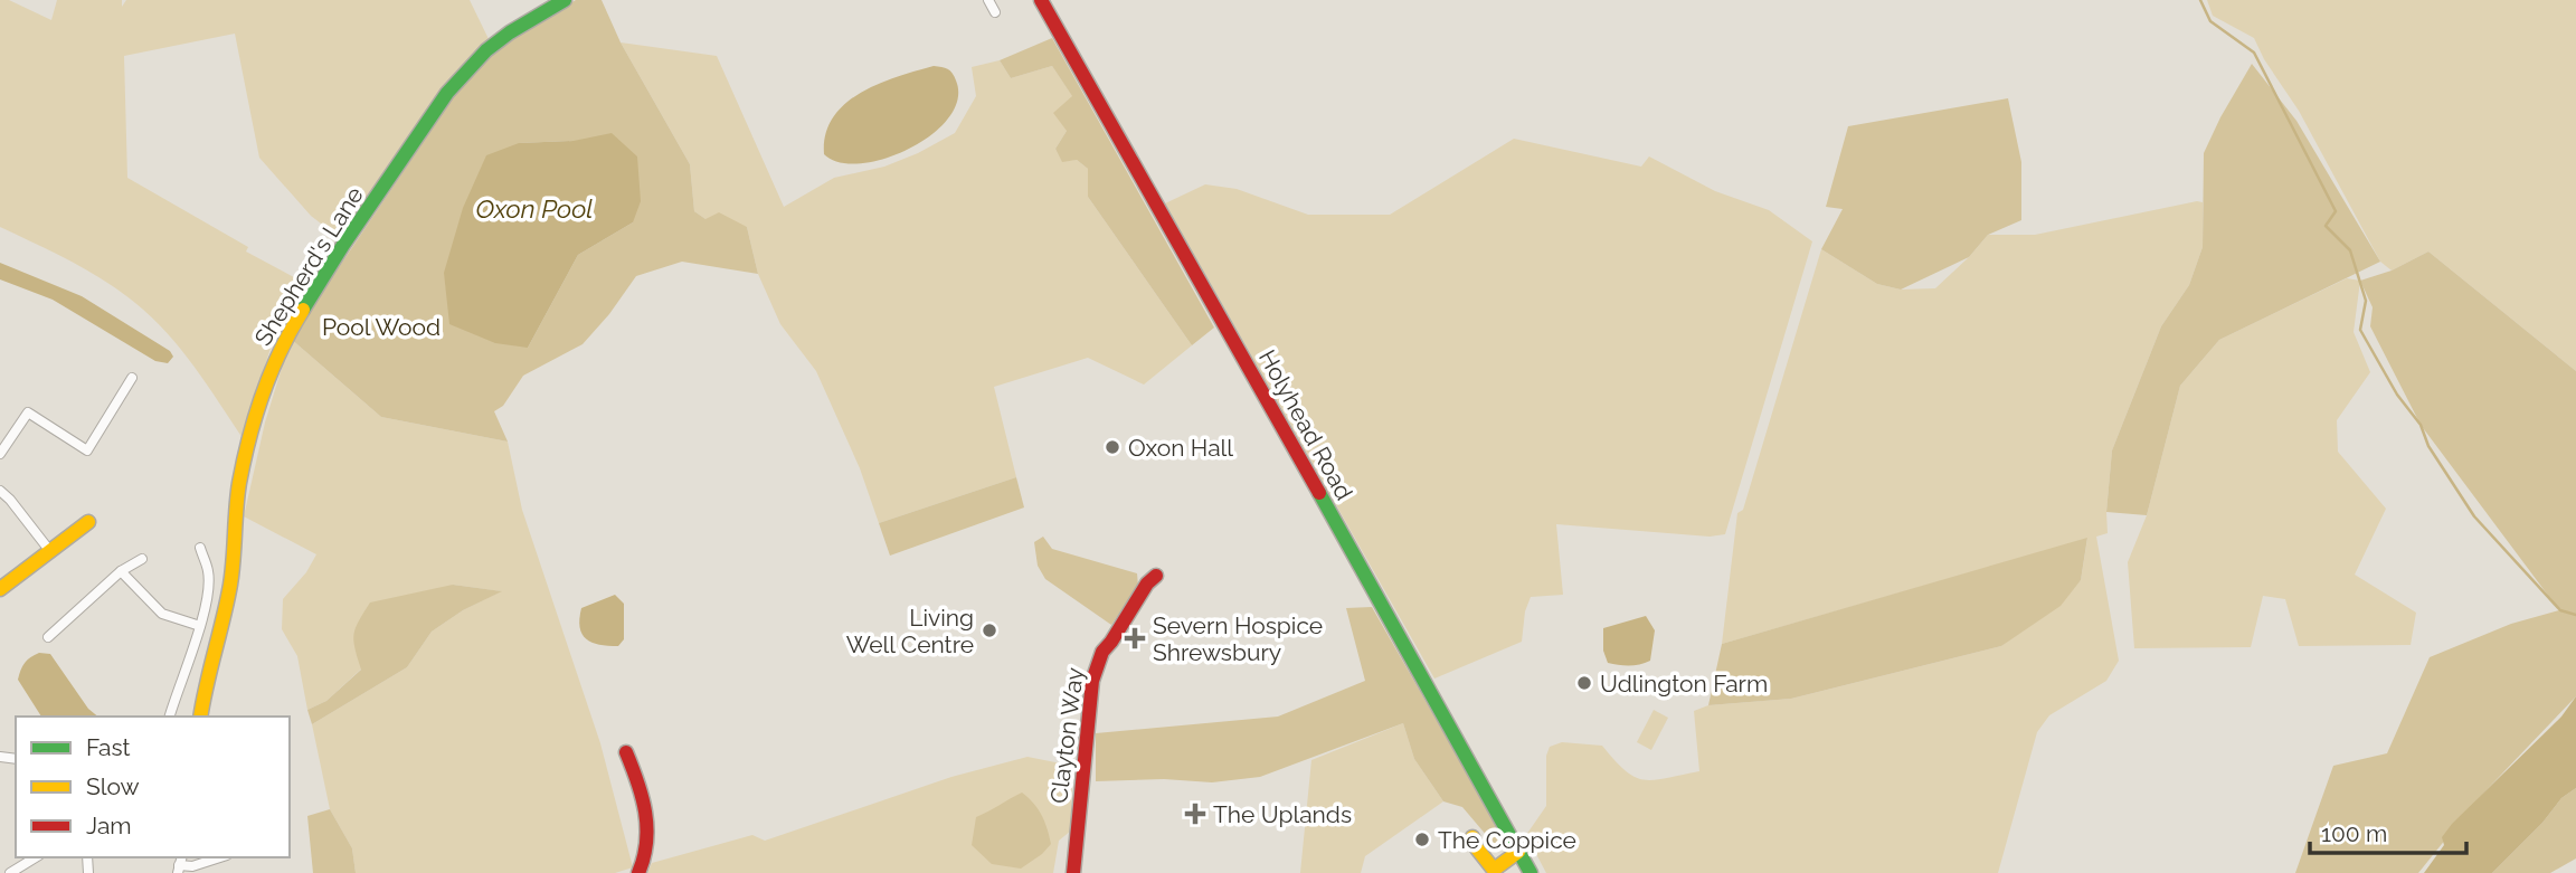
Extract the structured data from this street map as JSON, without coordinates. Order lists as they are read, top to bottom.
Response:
{
  "streets": {
    "street": ["Shepherd's Lane", "Holyhead Road", "Clayton Way"]
  },
  "water": ["Oxon Pool"],
  "parks": ["Pool Wood"],
  "places": {
    "other": [
      "Oxon Hall",
      "Living Well Centre",
      "Udlington Farm",
      "The Coppice"
    ],
    "health": ["Severn Hospice Shrewsbury", "The Uplands"]
  },
  "legend": ["Fast", "Slow", "Jam"],
  "scale_bar": "100 m"
}
